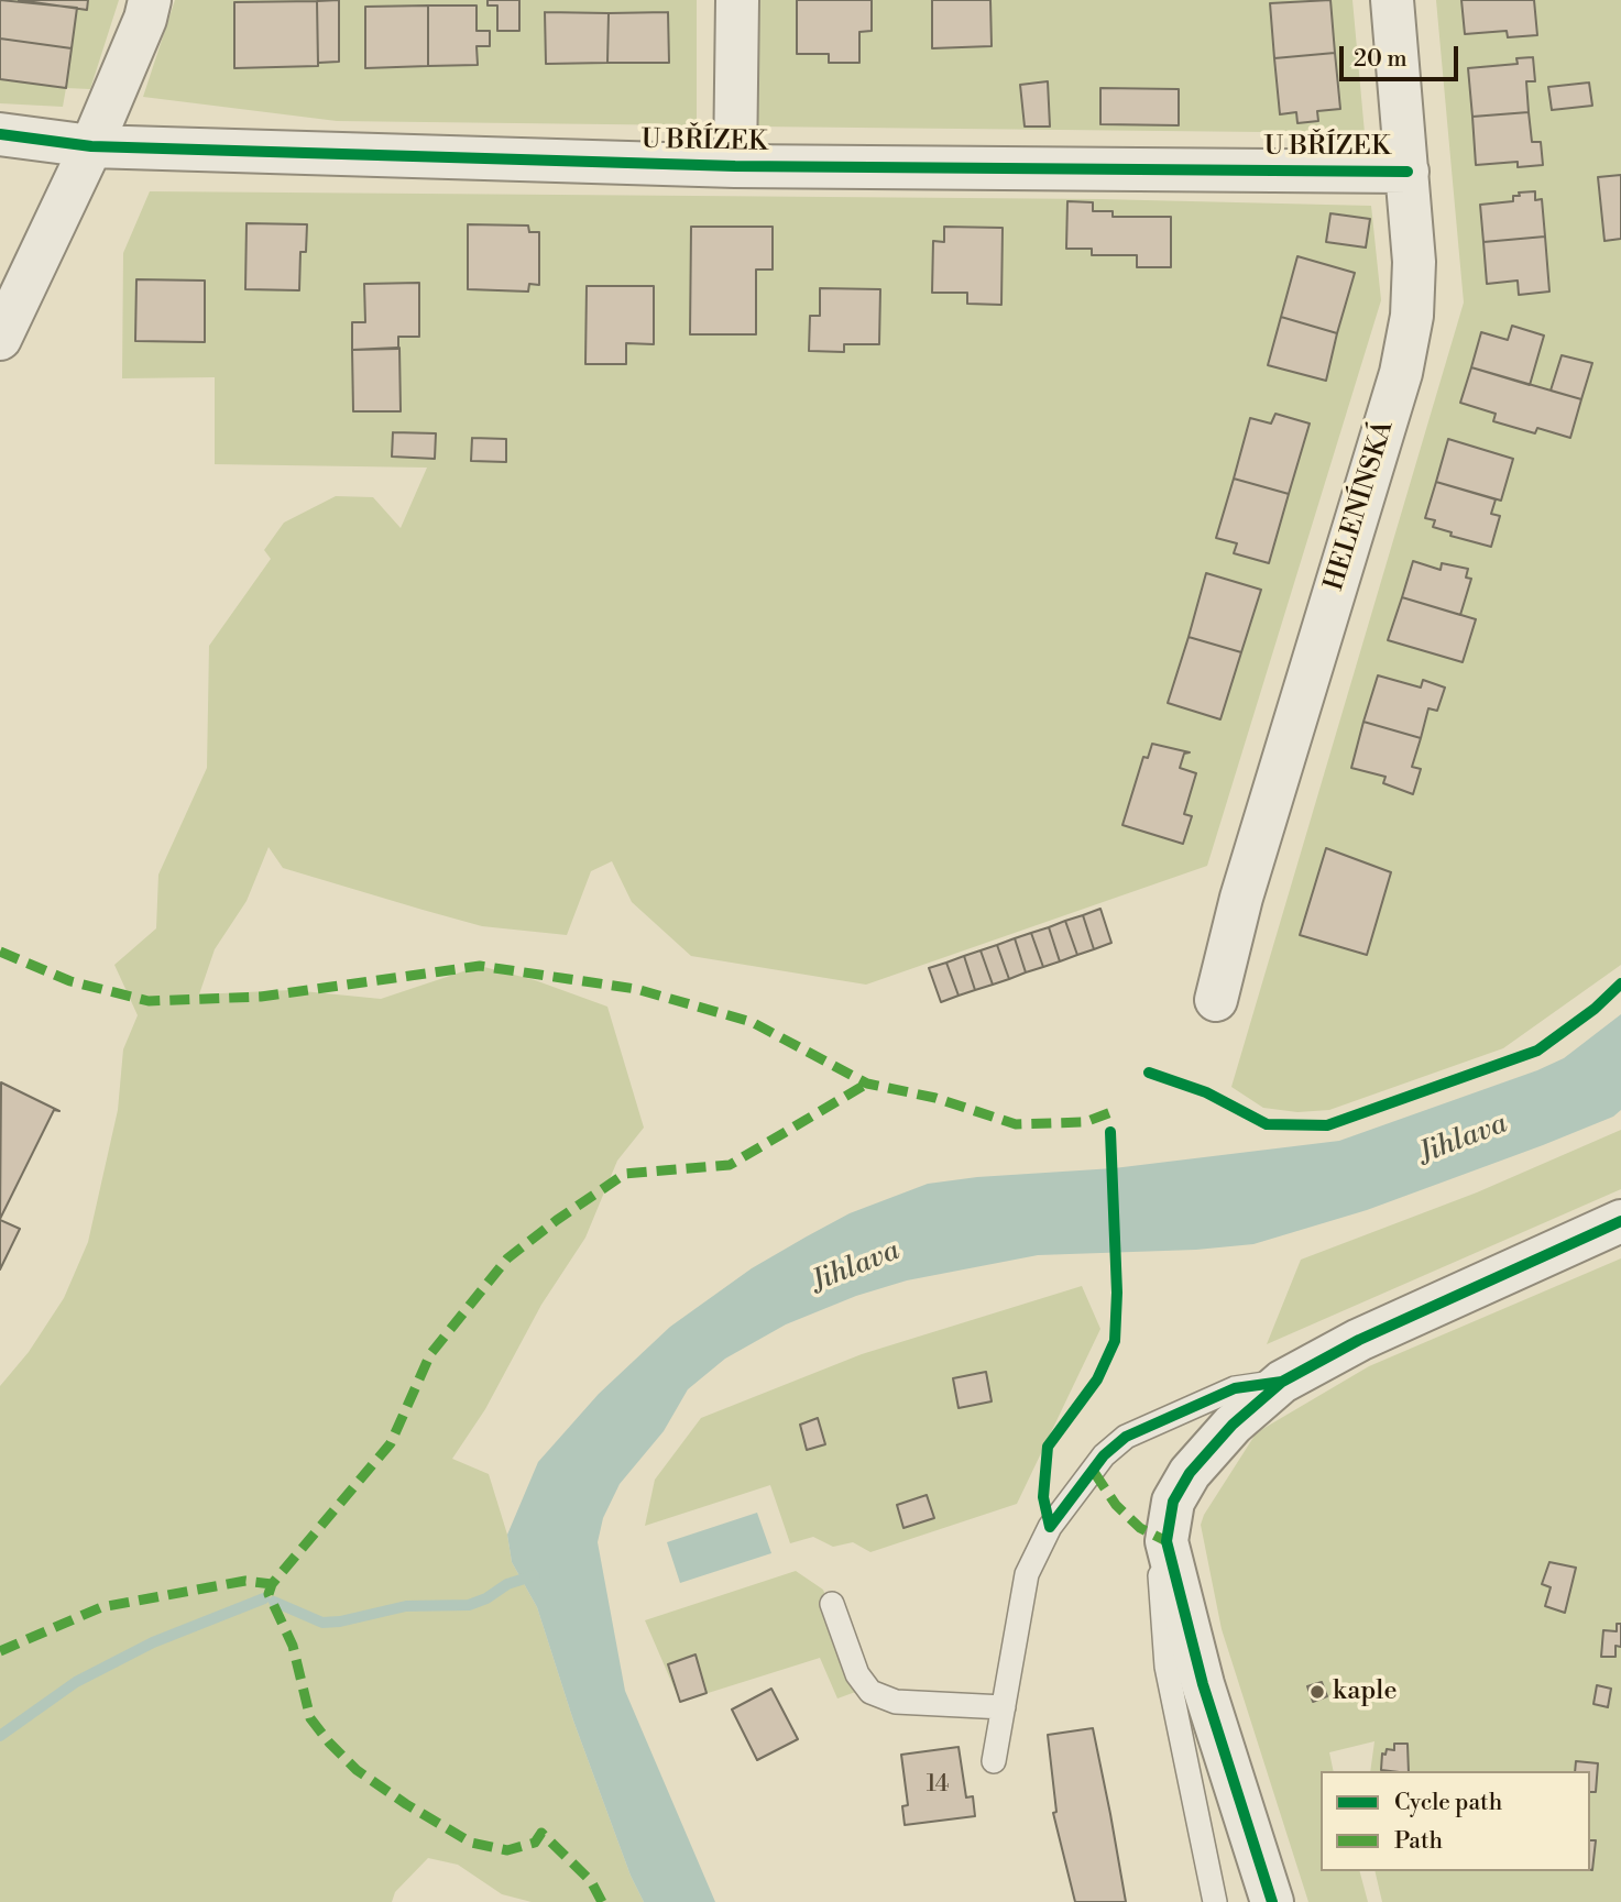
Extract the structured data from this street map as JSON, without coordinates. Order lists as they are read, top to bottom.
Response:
{
  "streets": {
    "street": ["U BŘÍZEK", "HELENÍNSKÁ"]
  },
  "crossings": [
    ["U BŘÍZEK", "HELENÍNSKÁ"]
  ],
  "water": ["Jihlava"],
  "places": ["kaple"],
  "house_numbers": ["14"],
  "legend": ["Cycle path", "Path"],
  "scale_bar": "20 m"
}
